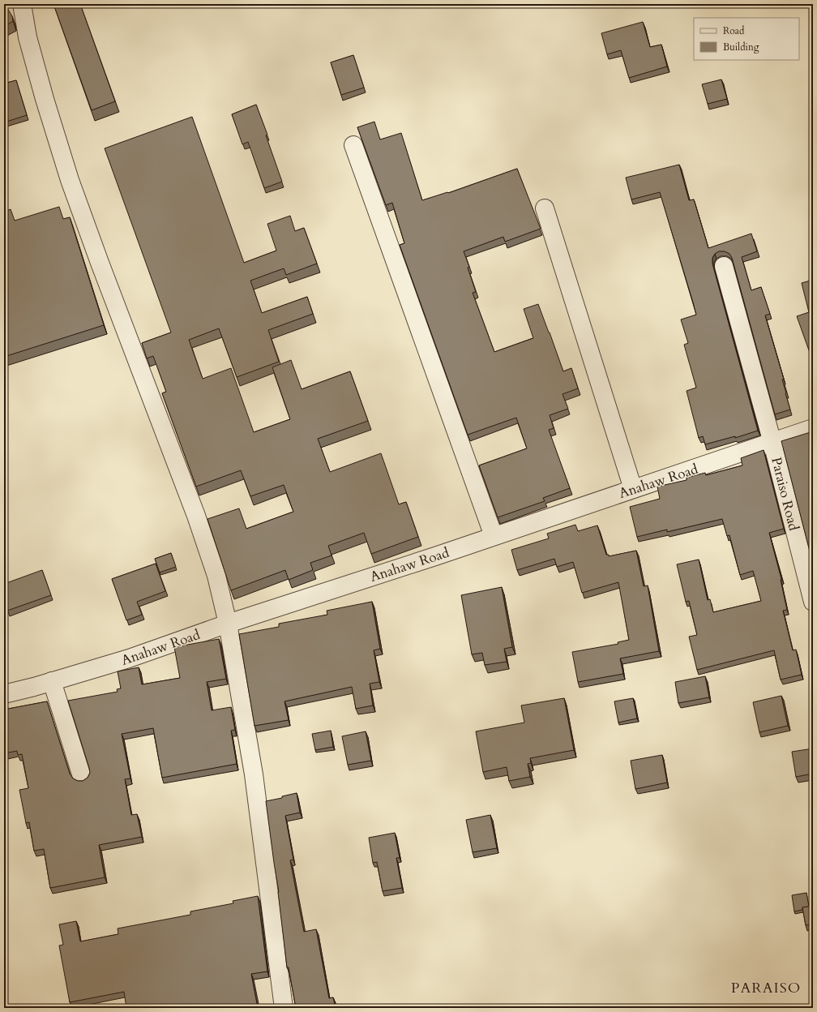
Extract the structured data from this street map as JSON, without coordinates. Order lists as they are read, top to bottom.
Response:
{
  "streets": {
    "street": ["Anahaw Road", "Paraiso Road"]
  },
  "crossings": [
    ["Anahaw Road", "Paraiso Road"]
  ],
  "districts": ["PARAISO"],
  "legend": ["Road", "Building"]
}
